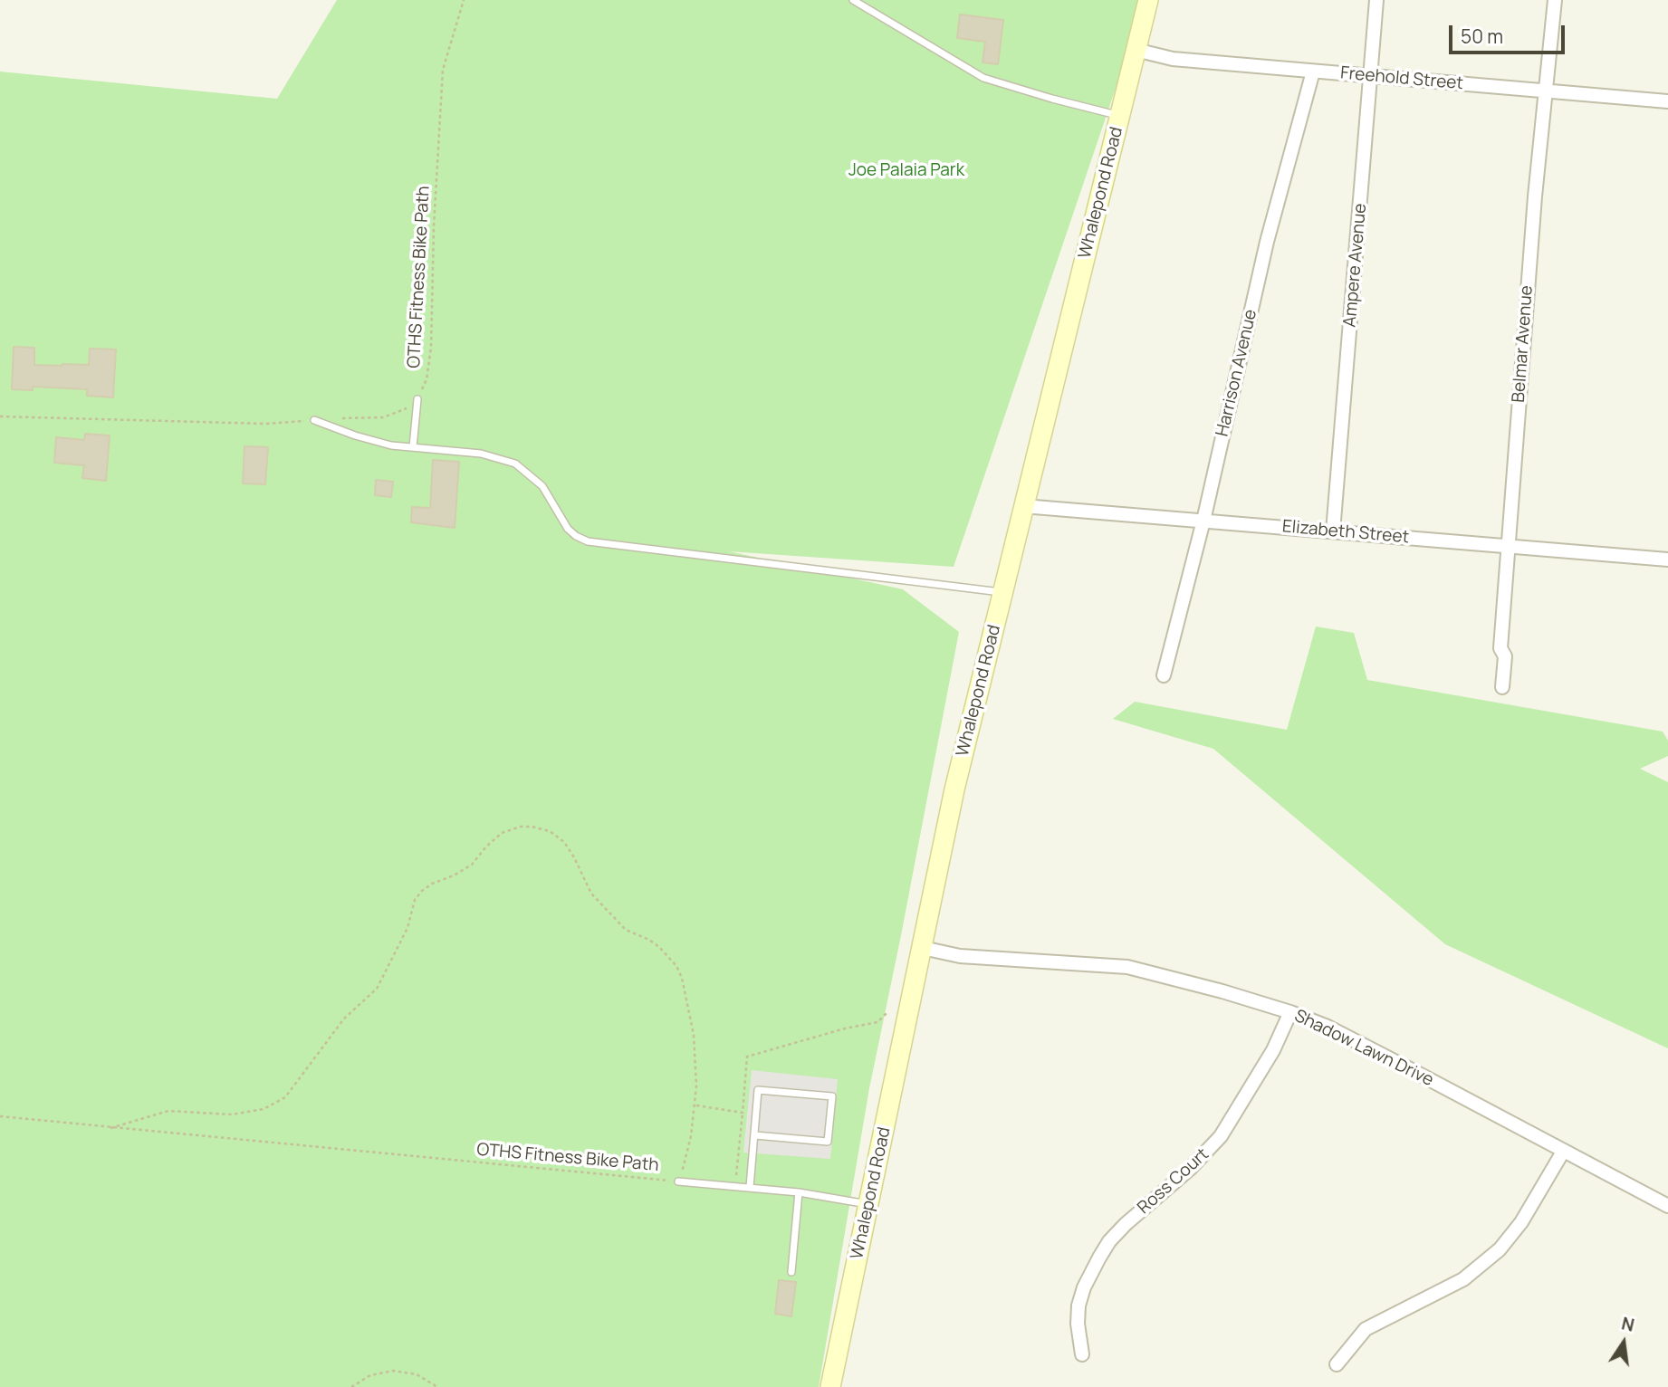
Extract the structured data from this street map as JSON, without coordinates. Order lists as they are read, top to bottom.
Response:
{
  "streets": {
    "street": [
      "Freehold Street",
      "Whalepond Road",
      "Ampere Avenue",
      "Belmar Avenue",
      "Harrison Avenue",
      "Elizabeth Street",
      "Shadow Lawn Drive",
      "Ross Court"
    ],
    "path": ["OTHS Fitness Bike Path"]
  },
  "crossings": [
    ["Freehold Street", "Whalepond Road"],
    ["Freehold Street", "Ampere Avenue"],
    ["Freehold Street", "Belmar Avenue"],
    ["Freehold Street", "Harrison Avenue"],
    ["Whalepond Road", "Elizabeth Street"],
    ["Whalepond Road", "Shadow Lawn Drive"],
    ["Ampere Avenue", "Elizabeth Street"],
    ["Belmar Avenue", "Elizabeth Street"],
    ["Harrison Avenue", "Elizabeth Street"],
    ["Shadow Lawn Drive", "Ross Court"]
  ],
  "parks": ["Joe Palaia Park"],
  "scale_bar": "50 m",
  "north": "top"
}
